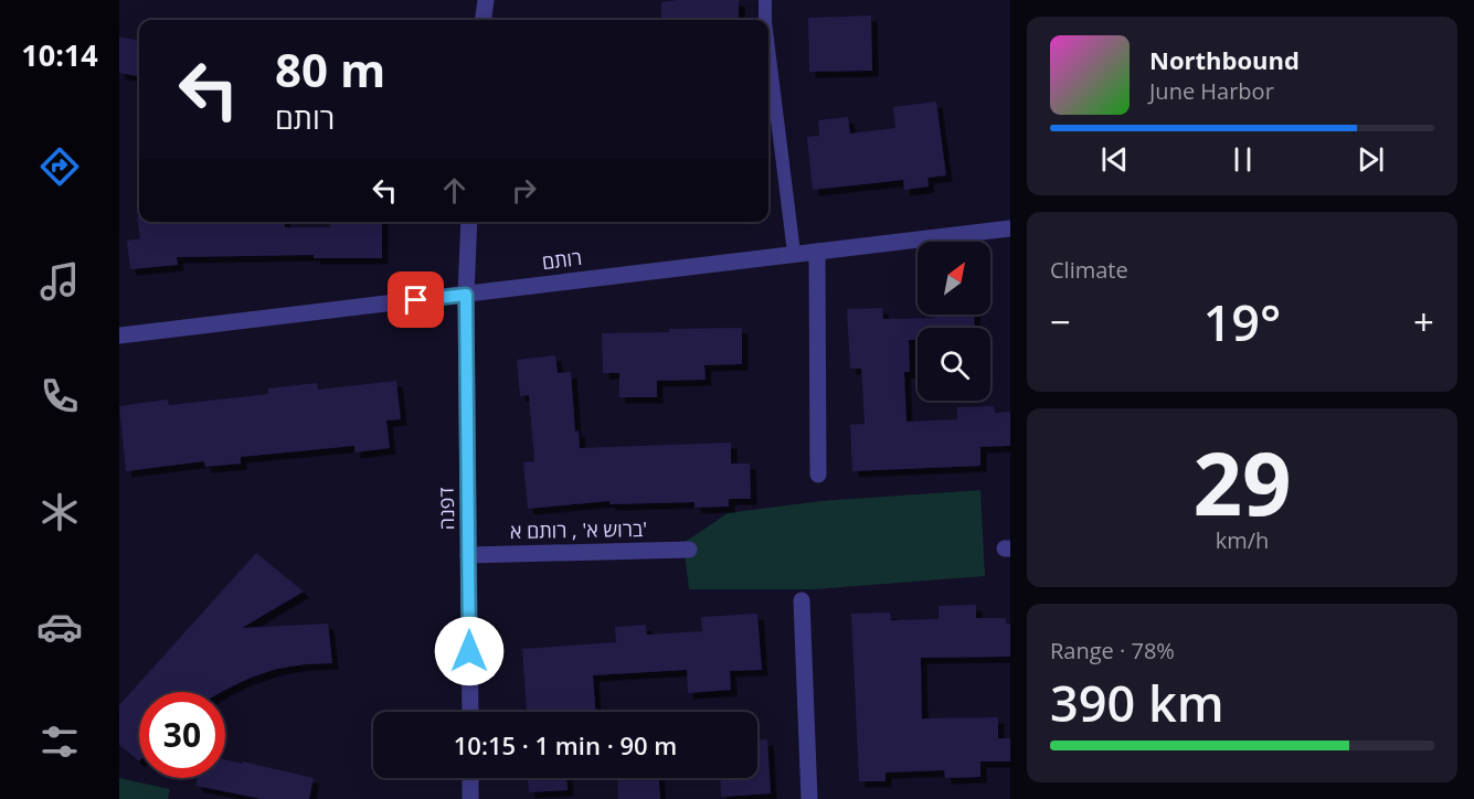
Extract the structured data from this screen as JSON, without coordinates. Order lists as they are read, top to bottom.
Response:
{
  "streets": {
    "street": ["רותם", "דפנה", "ברוש א' , רותם א'"]
  },
  "crossings": [
    ["רותם", "דפנה"],
    ["דפנה", "ברוש א' , רותם א'"]
  ],
  "north": "top right",
  "page": {
    "tabs": "10:14",
    "turn": ["80 m", "רותם"],
    "song": ["Northbound", "June Harbor"],
    "tile": [
      "Climate",
      ["29", "km/h"],
      ["Range · 78%", "390 km"]
    ],
    "heat": ["−", "19°", "+"],
    "limit": "30",
    "trip": "10:15 · 1 min · 90 m"
  }
}
